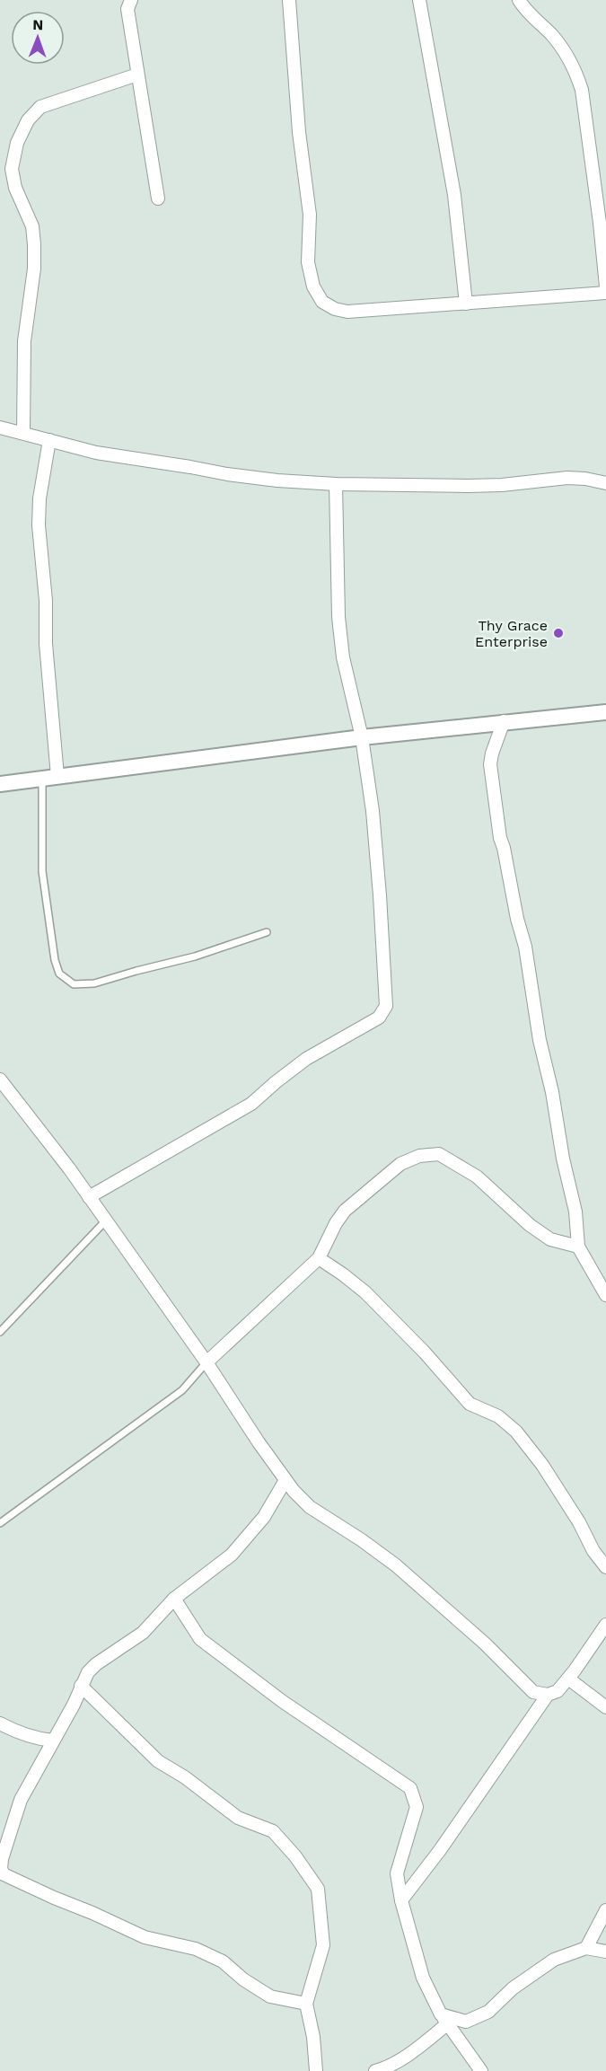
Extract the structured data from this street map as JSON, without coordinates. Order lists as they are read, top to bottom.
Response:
{
  "places": ["Thy Grace Enterprise"],
  "north": "top"
}
